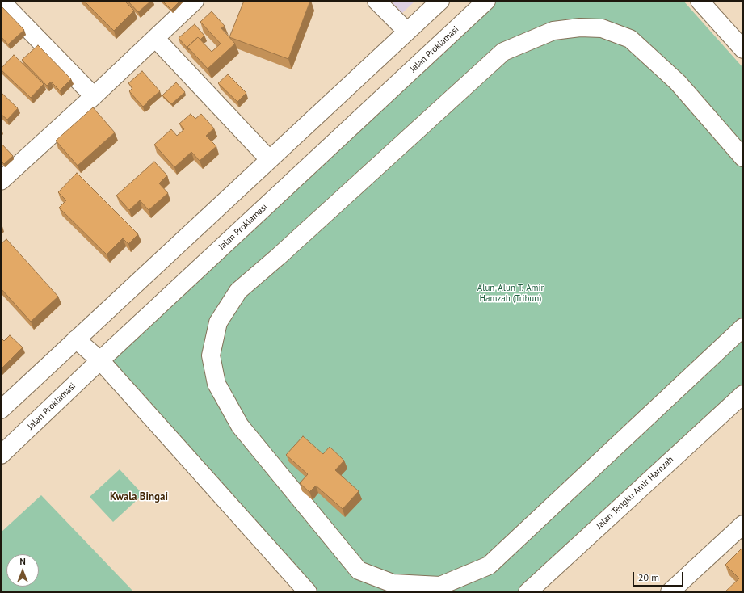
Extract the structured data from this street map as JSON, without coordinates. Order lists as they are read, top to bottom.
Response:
{
  "streets": {
    "street": ["Jalan Proklamasi", "Jalan Tengku Amir Hamzah"]
  },
  "districts": ["Kwala Bingai"],
  "parks": ["Alun-Alun T. Amir Hamzah (Tribun)"],
  "scale_bar": "20 m",
  "north": "top"
}
